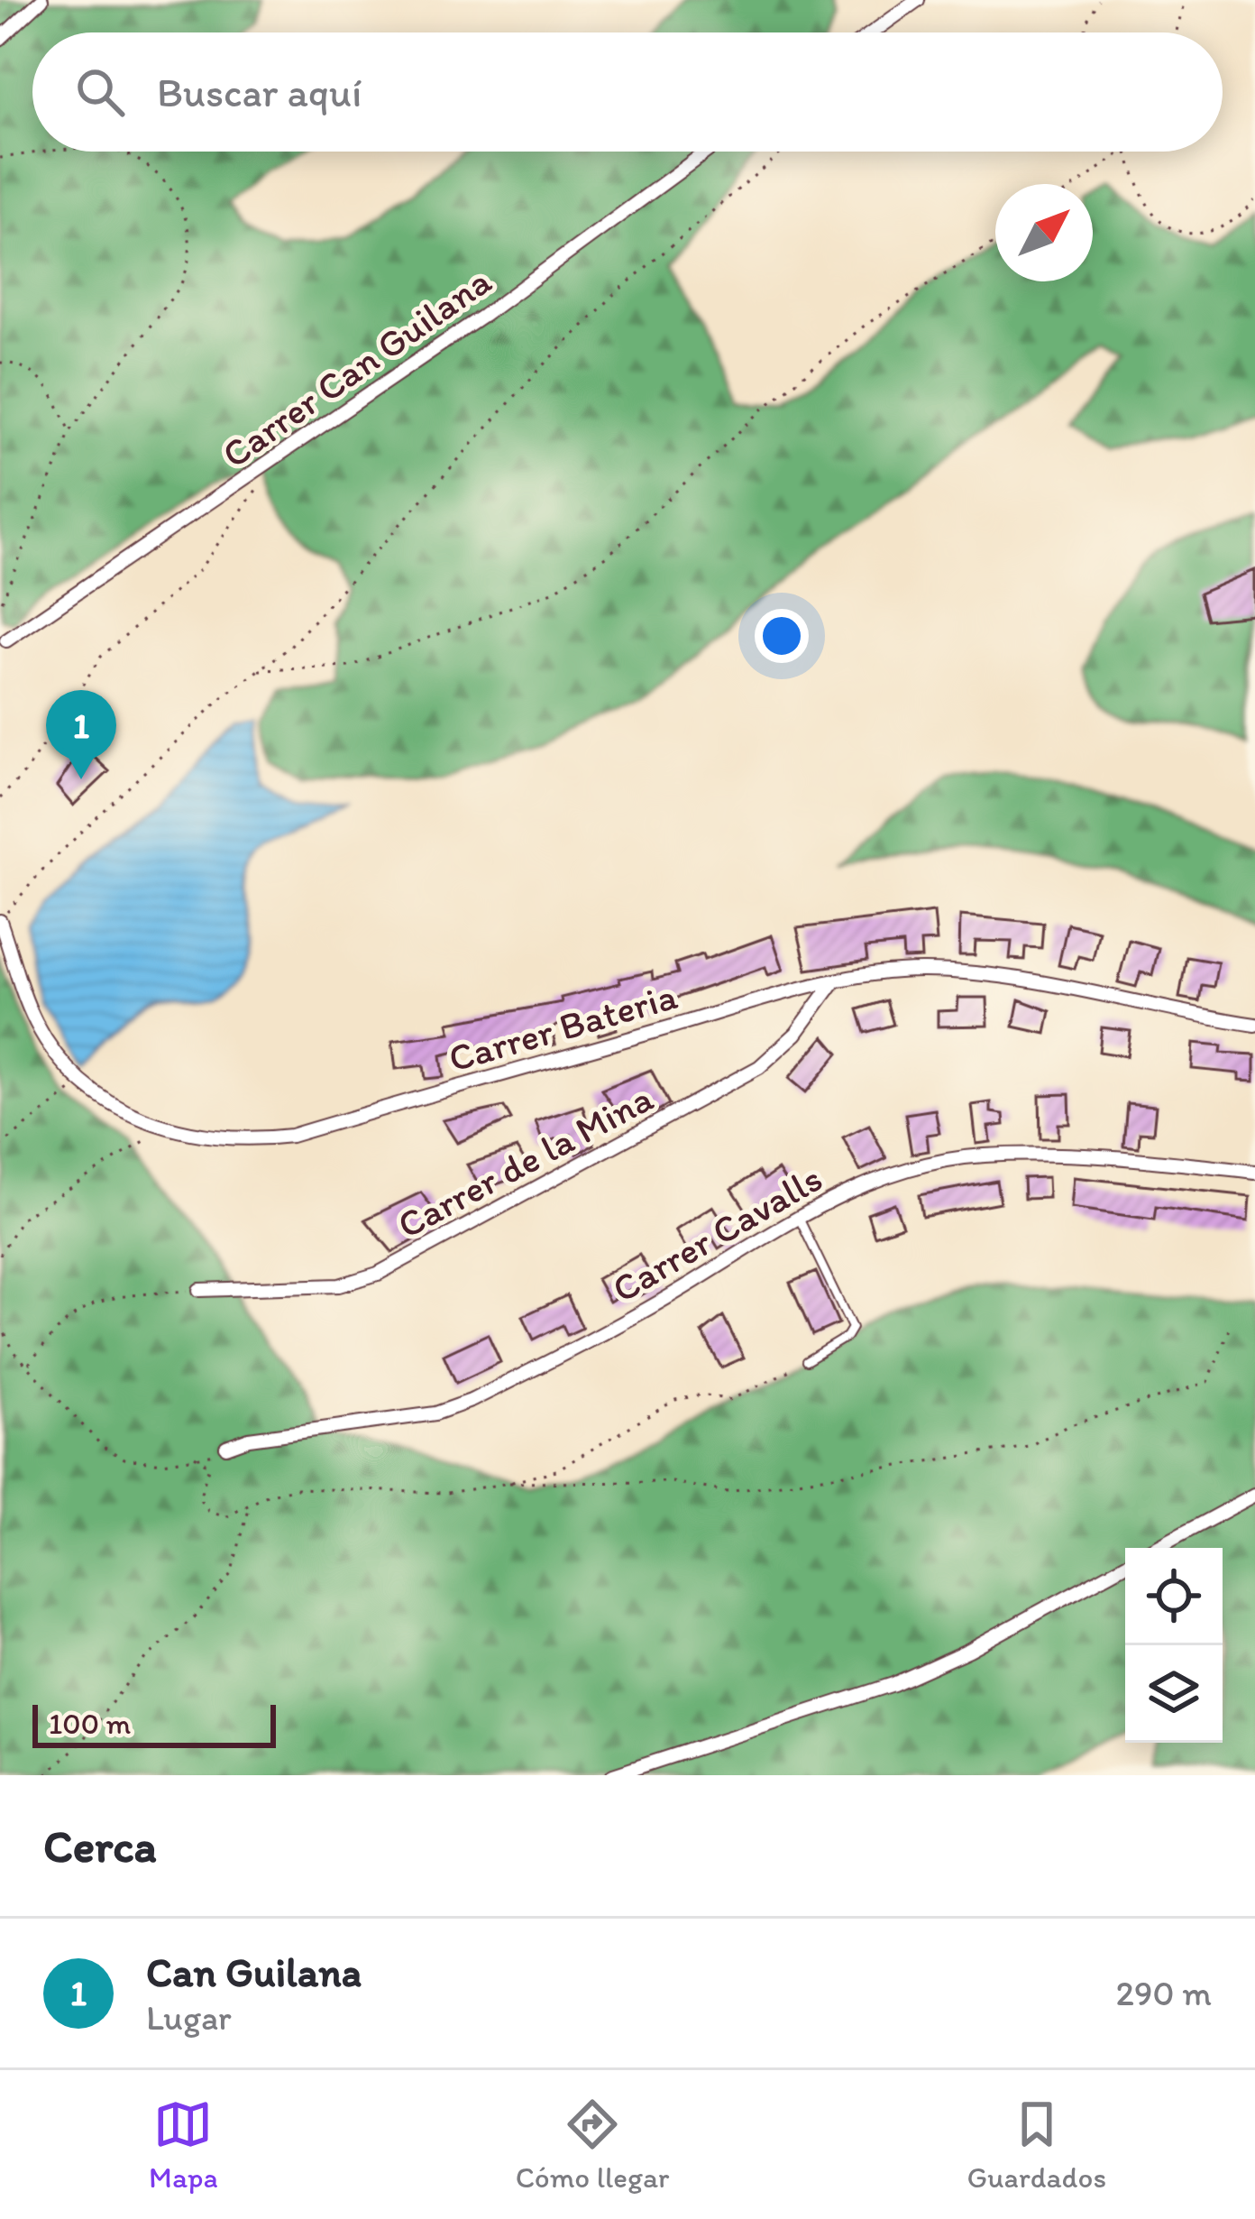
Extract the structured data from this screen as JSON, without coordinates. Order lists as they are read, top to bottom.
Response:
{
  "streets": {
    "street": [
      "Carrer Can Guilana",
      "Carrer Bateria",
      "Carrer de la Mina",
      "Carrer Cavalls"
    ]
  },
  "crossings": [
    ["Carrer Bateria", "Carrer de la Mina"]
  ],
  "scale_bar": "100 m",
  "north": "top right",
  "page": {
    "search": "Buscar aquí",
    "pins": "1",
    "scale": "100 m",
    "heading": "Cerca",
    "list": [
      {
        "mark": "1",
        "name": "Can Guilana",
        "note": "Lugar",
        "value": "290 m"
      }
    ],
    "nav": ["Mapa", "Cómo llegar", "Guardados"]
  }
}
